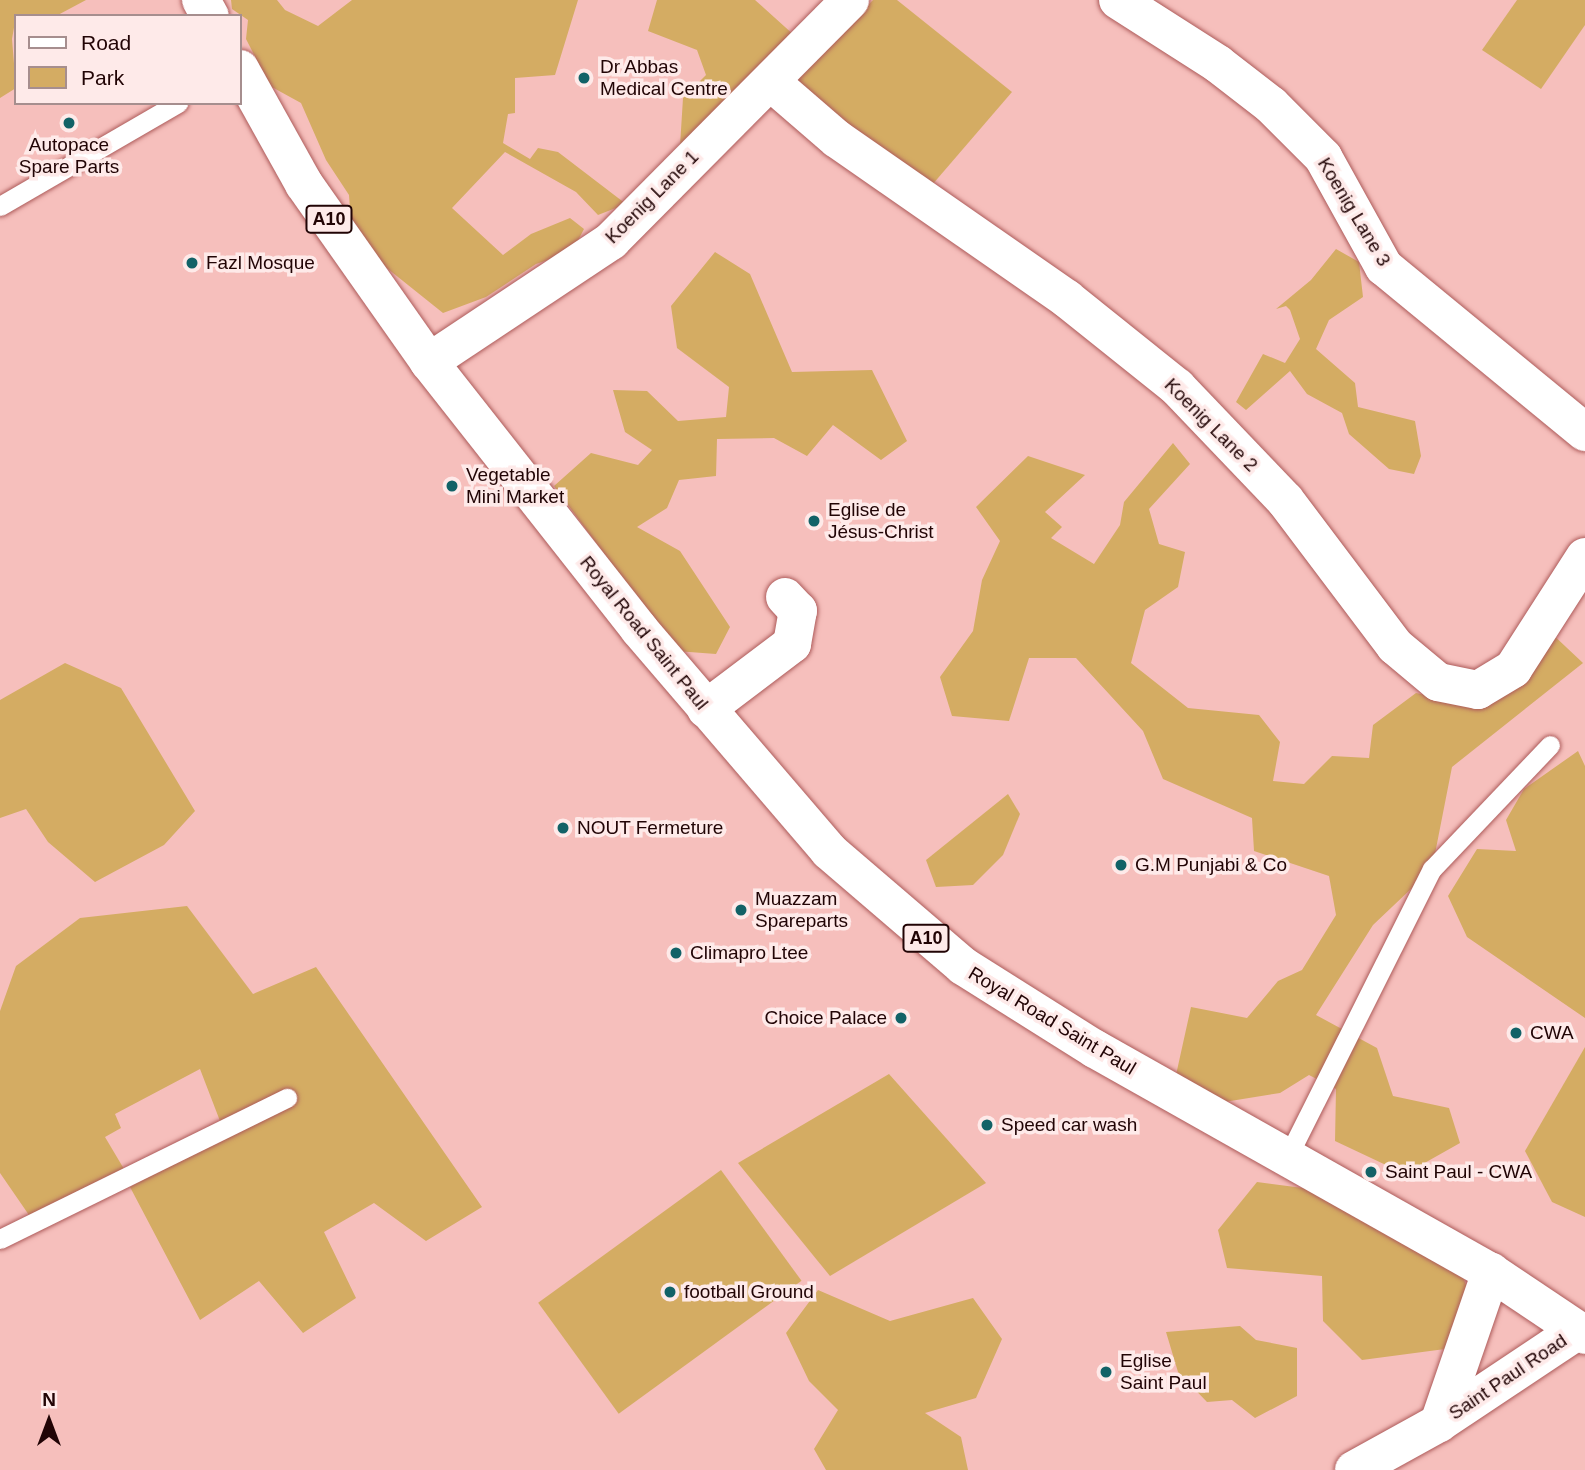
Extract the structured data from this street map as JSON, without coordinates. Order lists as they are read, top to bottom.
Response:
{
  "streets": {
    "street": [
      "Koenig Lane 1",
      "Koenig Lane 3",
      "A10",
      "Koenig Lane 2",
      "Royal Road Saint Paul",
      "Saint Paul Road"
    ]
  },
  "crossings": [
    ["Koenig Lane 1", "A10"],
    ["Koenig Lane 1", "Koenig Lane 2"],
    ["Koenig Lane 1", "Royal Road Saint Paul"],
    ["A10", "Royal Road Saint Paul"],
    ["Royal Road Saint Paul", "Saint Paul Road"]
  ],
  "places": [
    "Dr Abbas Medical Centre",
    "Autopace Spare Parts",
    "Fazl Mosque",
    "Vegetable Mini Market",
    "Eglise de Jésus-Christ",
    "NOUT Fermeture",
    "G.M Punjabi & Co",
    "Muazzam Spareparts",
    "Climapro Ltee",
    "Choice Palace",
    "CWA",
    "Speed car wash",
    "Saint Paul - CWA",
    "football Ground",
    "Eglise Saint Paul"
  ],
  "legend": ["Road", "Park"],
  "north": "top"
}
